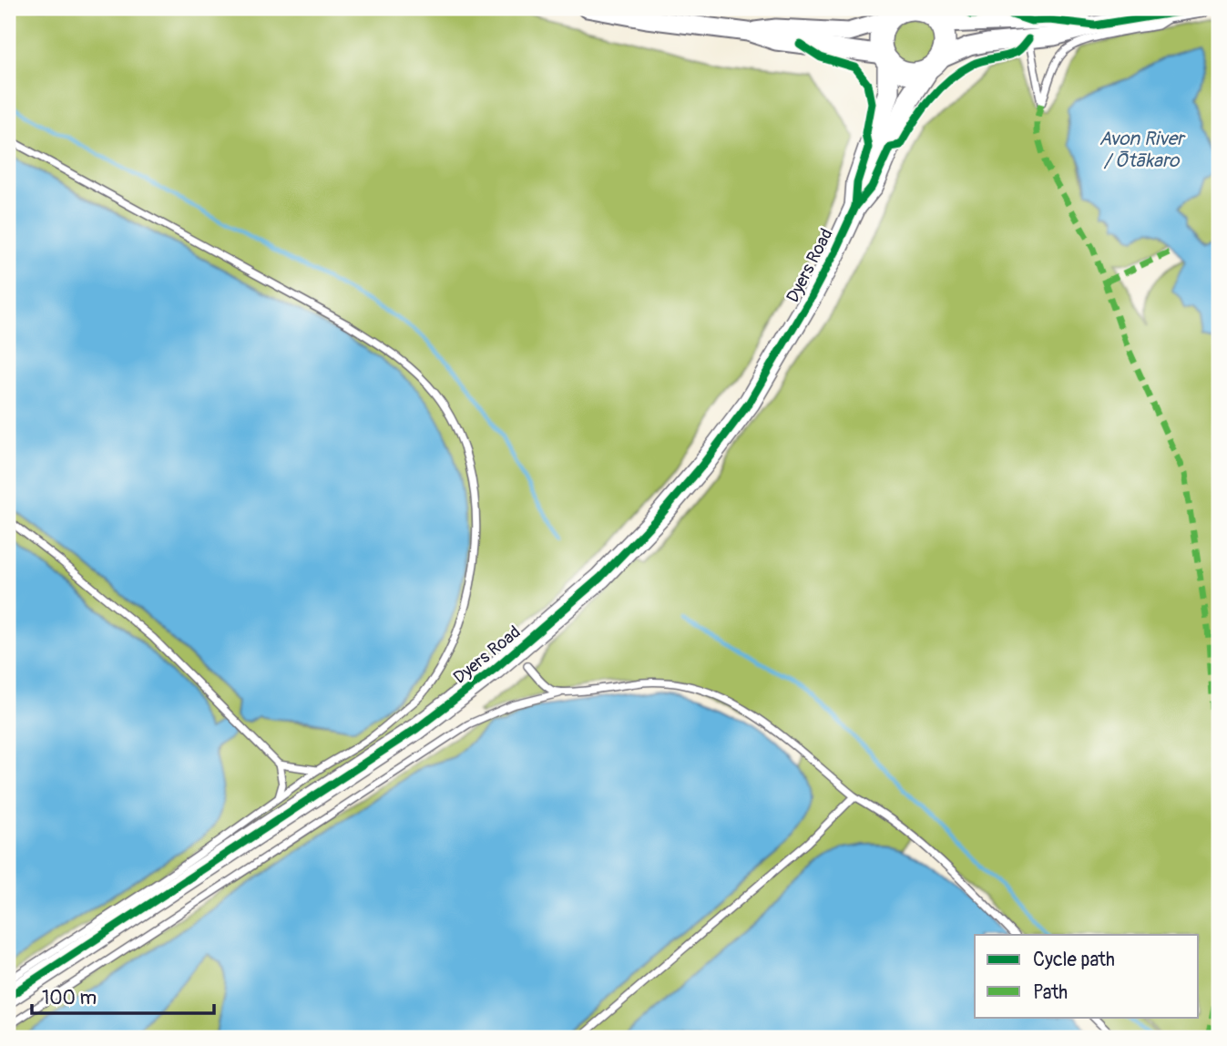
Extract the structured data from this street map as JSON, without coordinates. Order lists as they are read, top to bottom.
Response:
{
  "streets": {
    "highway": ["Dyers Road"]
  },
  "water": ["Avon River / Ōtākaro"],
  "legend": ["Cycle path", "Path"],
  "scale_bar": "100 m"
}
